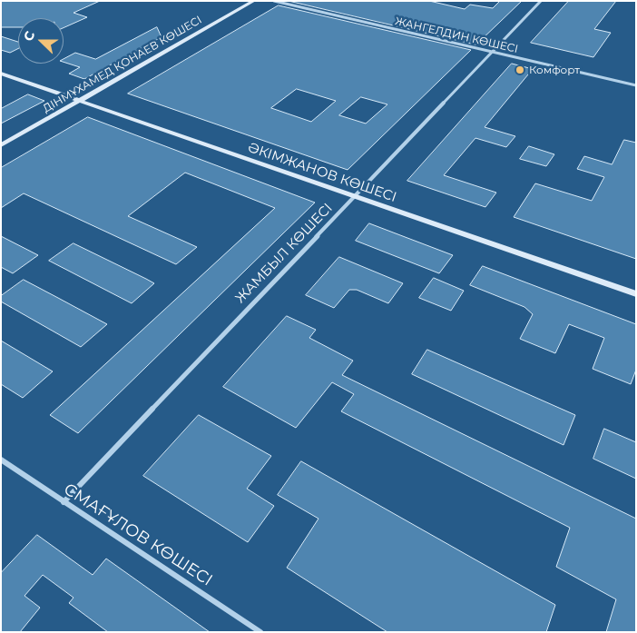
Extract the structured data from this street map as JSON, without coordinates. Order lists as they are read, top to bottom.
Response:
{
  "streets": {
    "main road": ["ДІНМҰХАМЕД ҚОНАЕВ КӨШЕСІ", "ӘКІМЖАНОВ КӨШЕСІ"],
    "street": ["ЖАНГЕЛДИН КӨШЕСІ", "ЖАМБЫЛ КӨШЕСІ", "СМАҒҰЛОВ КӨШЕСІ"]
  },
  "crossings": [
    ["ЖАНГЕЛДИН КӨШЕСІ", "ЖАМБЫЛ КӨШЕСІ"],
    ["ДІНМҰХАМЕД ҚОНАЕВ КӨШЕСІ", "ӘКІМЖАНОВ КӨШЕСІ"],
    ["ӘКІМЖАНОВ КӨШЕСІ", "ЖАМБЫЛ КӨШЕСІ"],
    ["ЖАМБЫЛ КӨШЕСІ", "СМАҒҰЛОВ КӨШЕСІ"]
  ],
  "places": ["Комфорт"],
  "north": "left"
}
